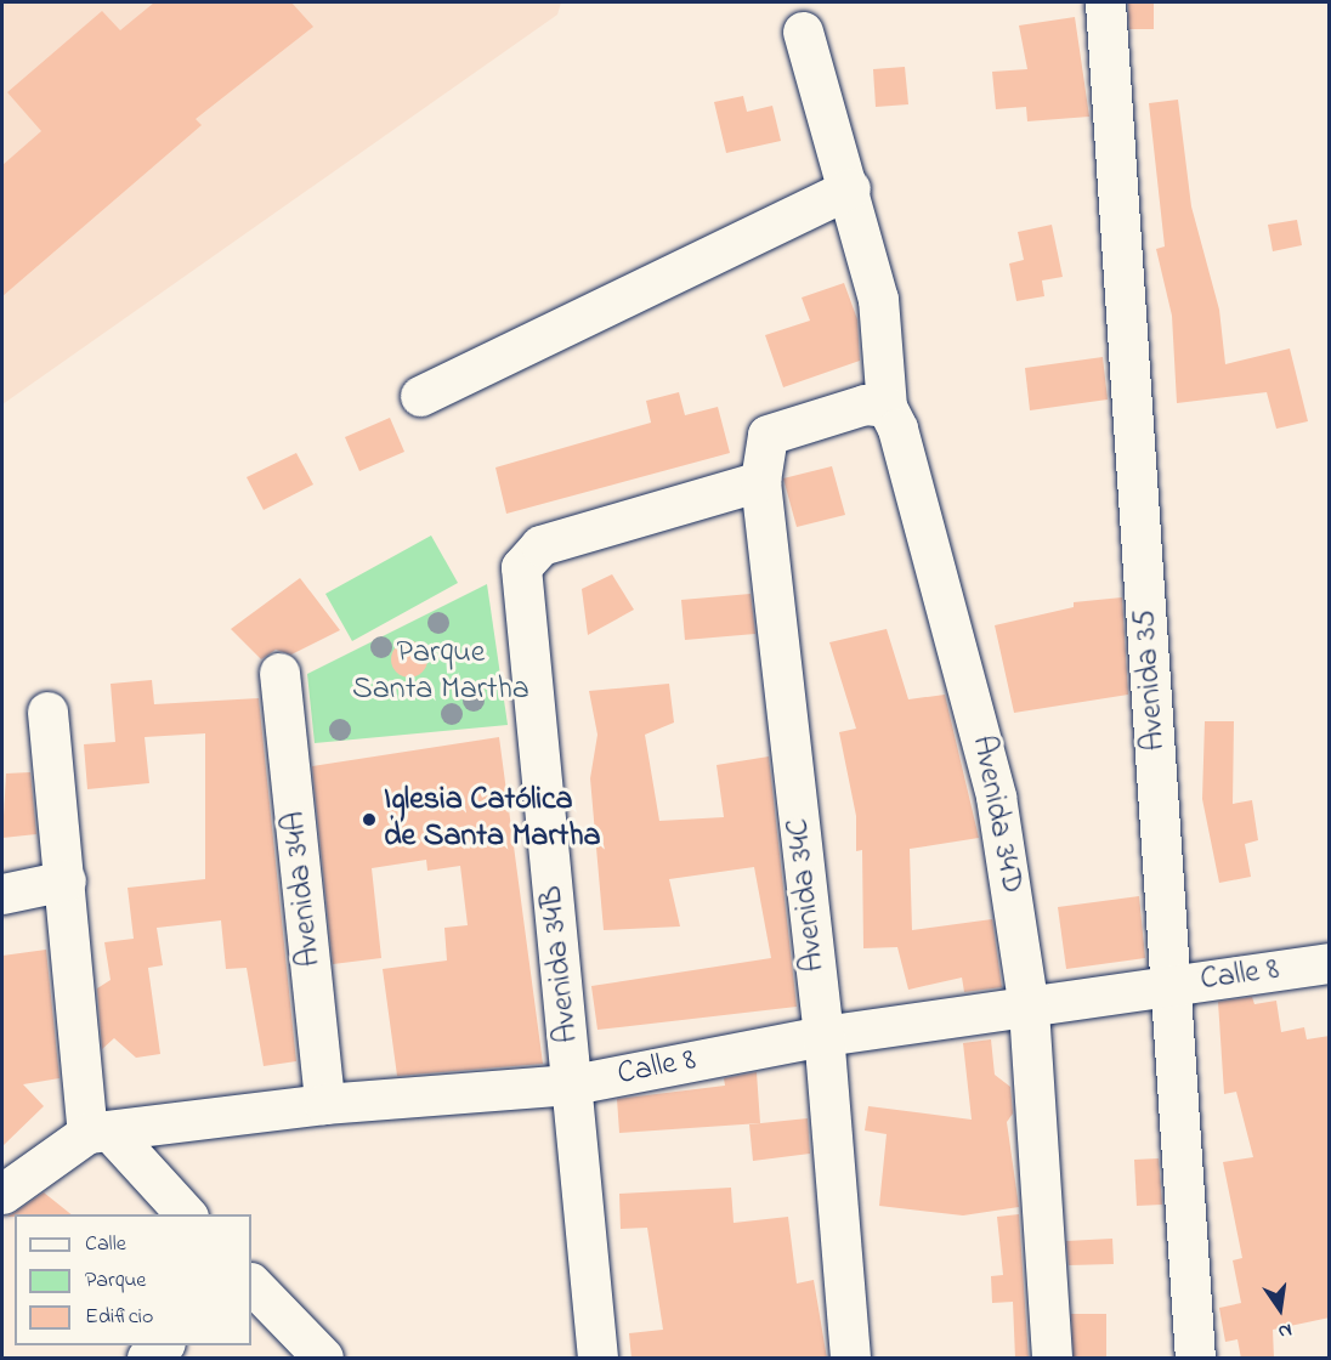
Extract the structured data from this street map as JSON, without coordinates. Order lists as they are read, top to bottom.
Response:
{
  "streets": {
    "street": [
      "Avenida 35",
      "Avenida 34D",
      "Avenida 34A",
      "Avenida 34C",
      "Avenida 34B",
      "Calle 8"
    ]
  },
  "crossings": [
    ["Avenida 35", "Calle 8"],
    ["Avenida 34D", "Avenida 34C"],
    ["Avenida 34D", "Calle 8"],
    ["Avenida 34A", "Calle 8"],
    ["Avenida 34C", "Avenida 34B"],
    ["Avenida 34C", "Calle 8"],
    ["Avenida 34B", "Calle 8"]
  ],
  "parks": ["Parque Santa Martha"],
  "places": ["Iglesia Católica de Santa Martha"],
  "legend": ["Calle", "Parque", "Edificio"],
  "north": "bottom"
}
